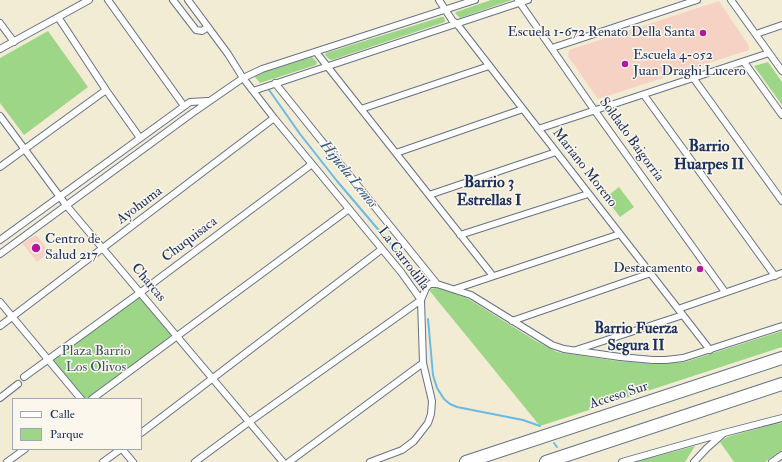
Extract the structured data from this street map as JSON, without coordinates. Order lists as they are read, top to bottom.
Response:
{
  "streets": {
    "highway": ["Acceso Sur"],
    "street": [
      "Soldado Baigorria",
      "Mariano Moreno",
      "Ayohuma",
      "Chuquisaca",
      "La Carrodilla",
      "Charcas"
    ]
  },
  "crossings": [
    ["Mariano Moreno", "La Carrodilla"],
    ["Ayohuma", "La Carrodilla"],
    ["Ayohuma", "Charcas"],
    ["Chuquisaca", "La Carrodilla"],
    ["Chuquisaca", "Charcas"]
  ],
  "districts": ["Barrio Huarpes II", "Barrio 3 Estrellas I", "Barrio Fuerza Segura II"],
  "water": ["Hijuela Lemos"],
  "parks": ["Plaza Barrio Los Olivos"],
  "places": [
    "Escuela 1-672 Renato Della Santa",
    "Escuela 4-052 Juan Draghi Lucero",
    "Centro de Salud 217",
    "Destacamento"
  ],
  "legend": ["Calle", "Parque"]
}
